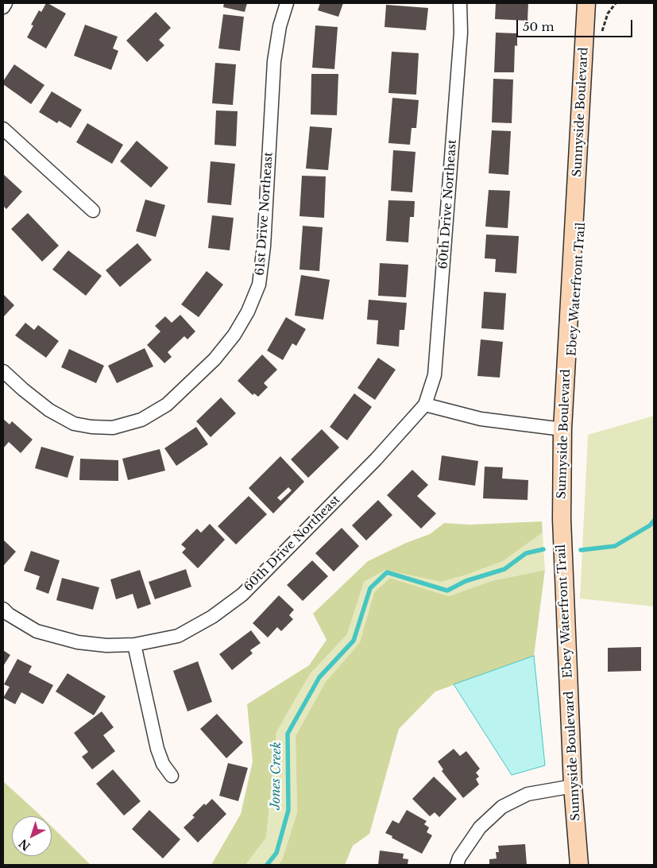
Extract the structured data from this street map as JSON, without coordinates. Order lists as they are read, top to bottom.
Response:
{
  "streets": {
    "street": ["Sunnyside Boulevard", "60th Drive Northeast", "61st Drive Northeast"]
  },
  "water": ["Jones Creek"],
  "scale_bar": "50 m",
  "north": "bottom left"
}
